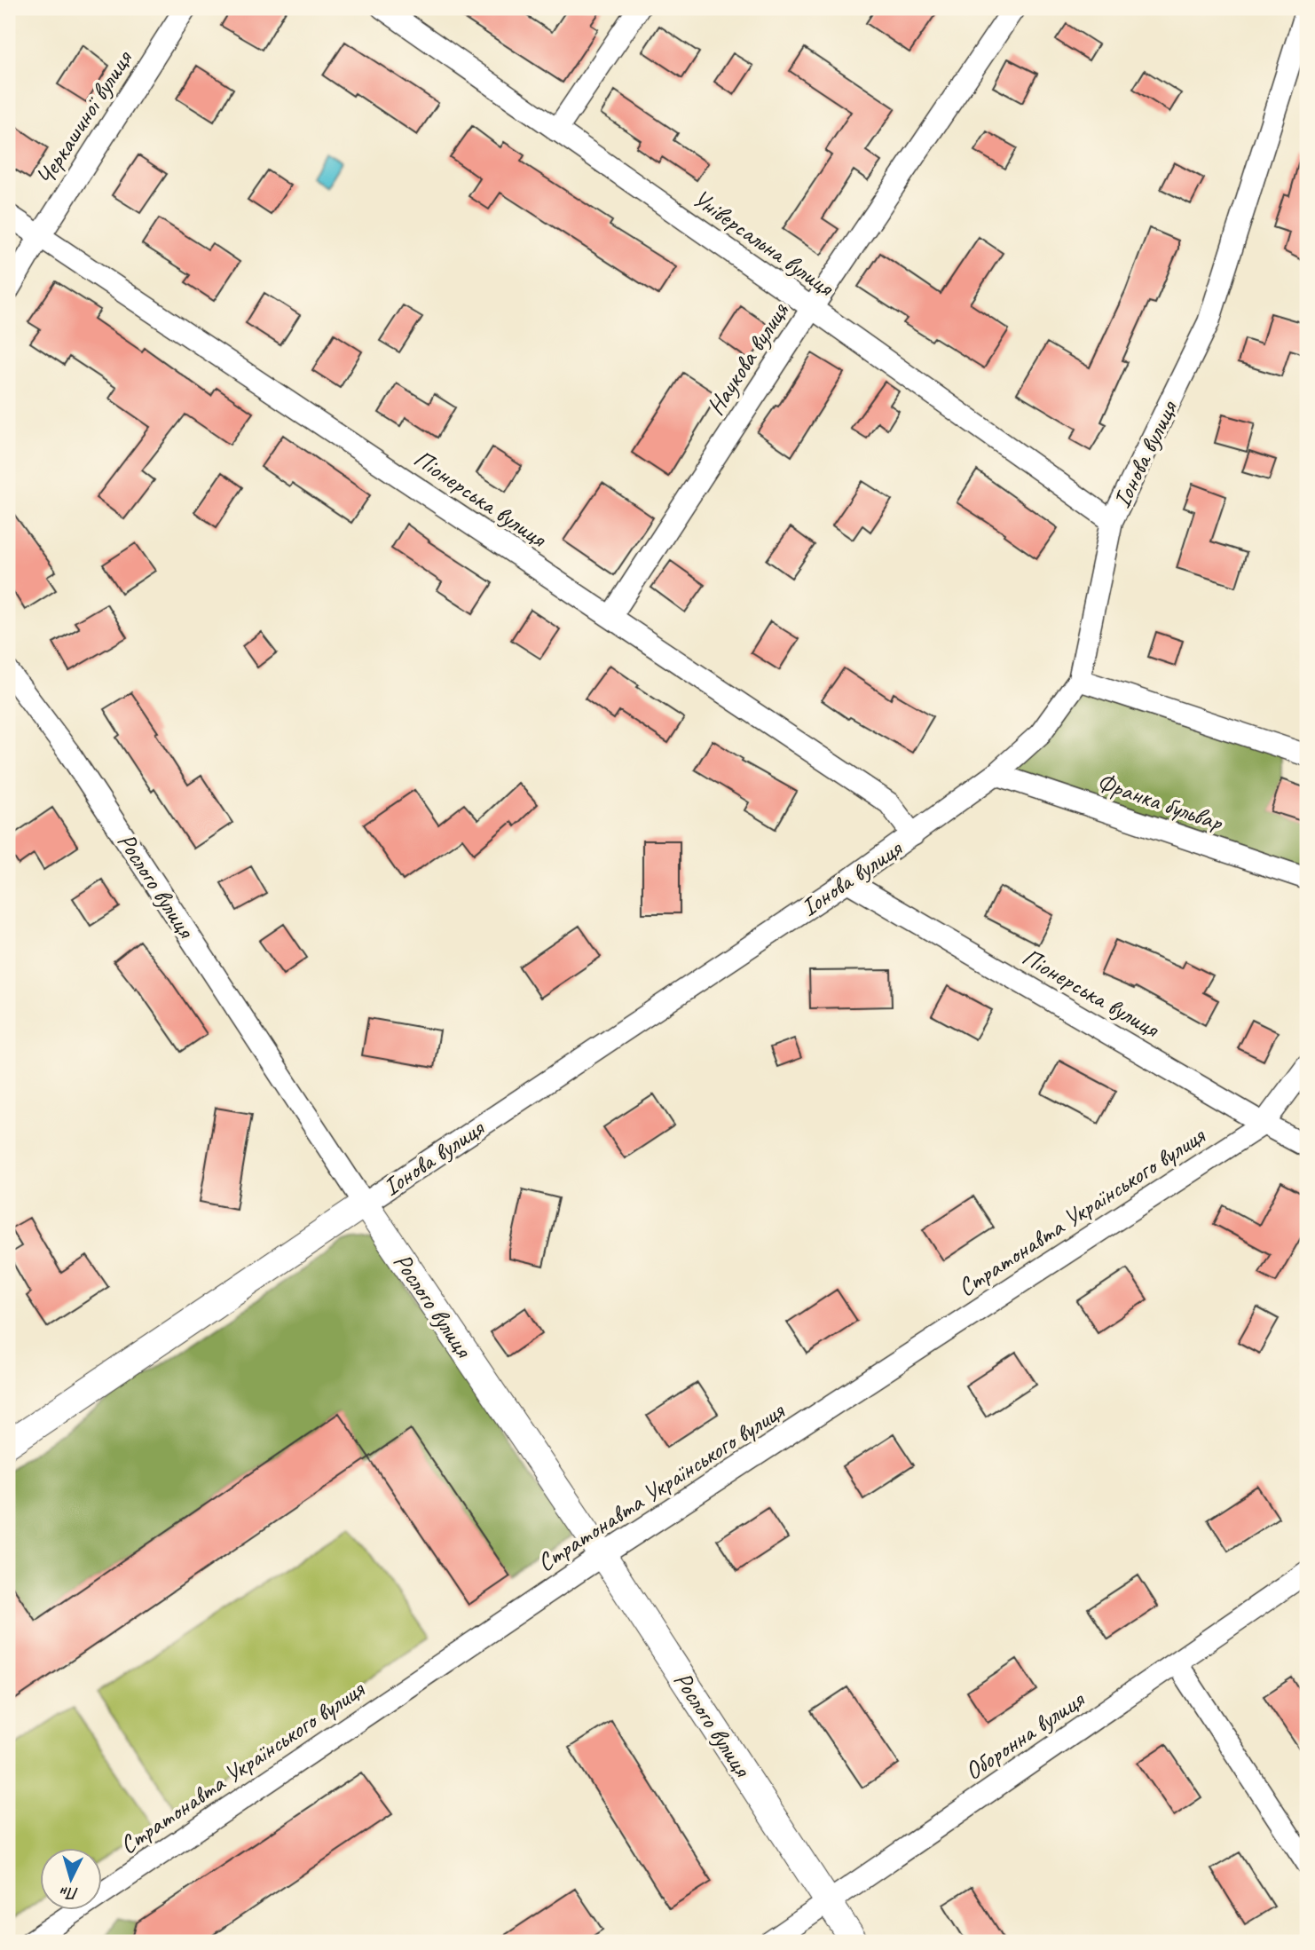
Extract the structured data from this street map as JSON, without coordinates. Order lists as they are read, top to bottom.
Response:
{
  "streets": {
    "street": [
      "Черкашиної вулиця",
      "Універсальна вулиця",
      "Наукова вулиця",
      "Іонова вулиця",
      "Піонерська вулиця",
      "Франка бульвар",
      "Рослого вулиця",
      "Стратонавта Українського вулиця",
      "Оборонна вулиця"
    ]
  },
  "crossings": [
    ["Черкашиної вулиця", "Піонерська вулиця"],
    ["Універсальна вулиця", "Наукова вулиця"],
    ["Універсальна вулиця", "Іонова вулиця"],
    ["Наукова вулиця", "Піонерська вулиця"],
    ["Іонова вулиця", "Піонерська вулиця"],
    ["Іонова вулиця", "Франка бульвар"],
    ["Іонова вулиця", "Рослого вулиця"],
    ["Піонерська вулиця", "Стратонавта Українського вулиця"],
    ["Рослого вулиця", "Стратонавта Українського вулиця"],
    ["Рослого вулиця", "Оборонна вулиця"]
  ],
  "north": "bottom"
}
